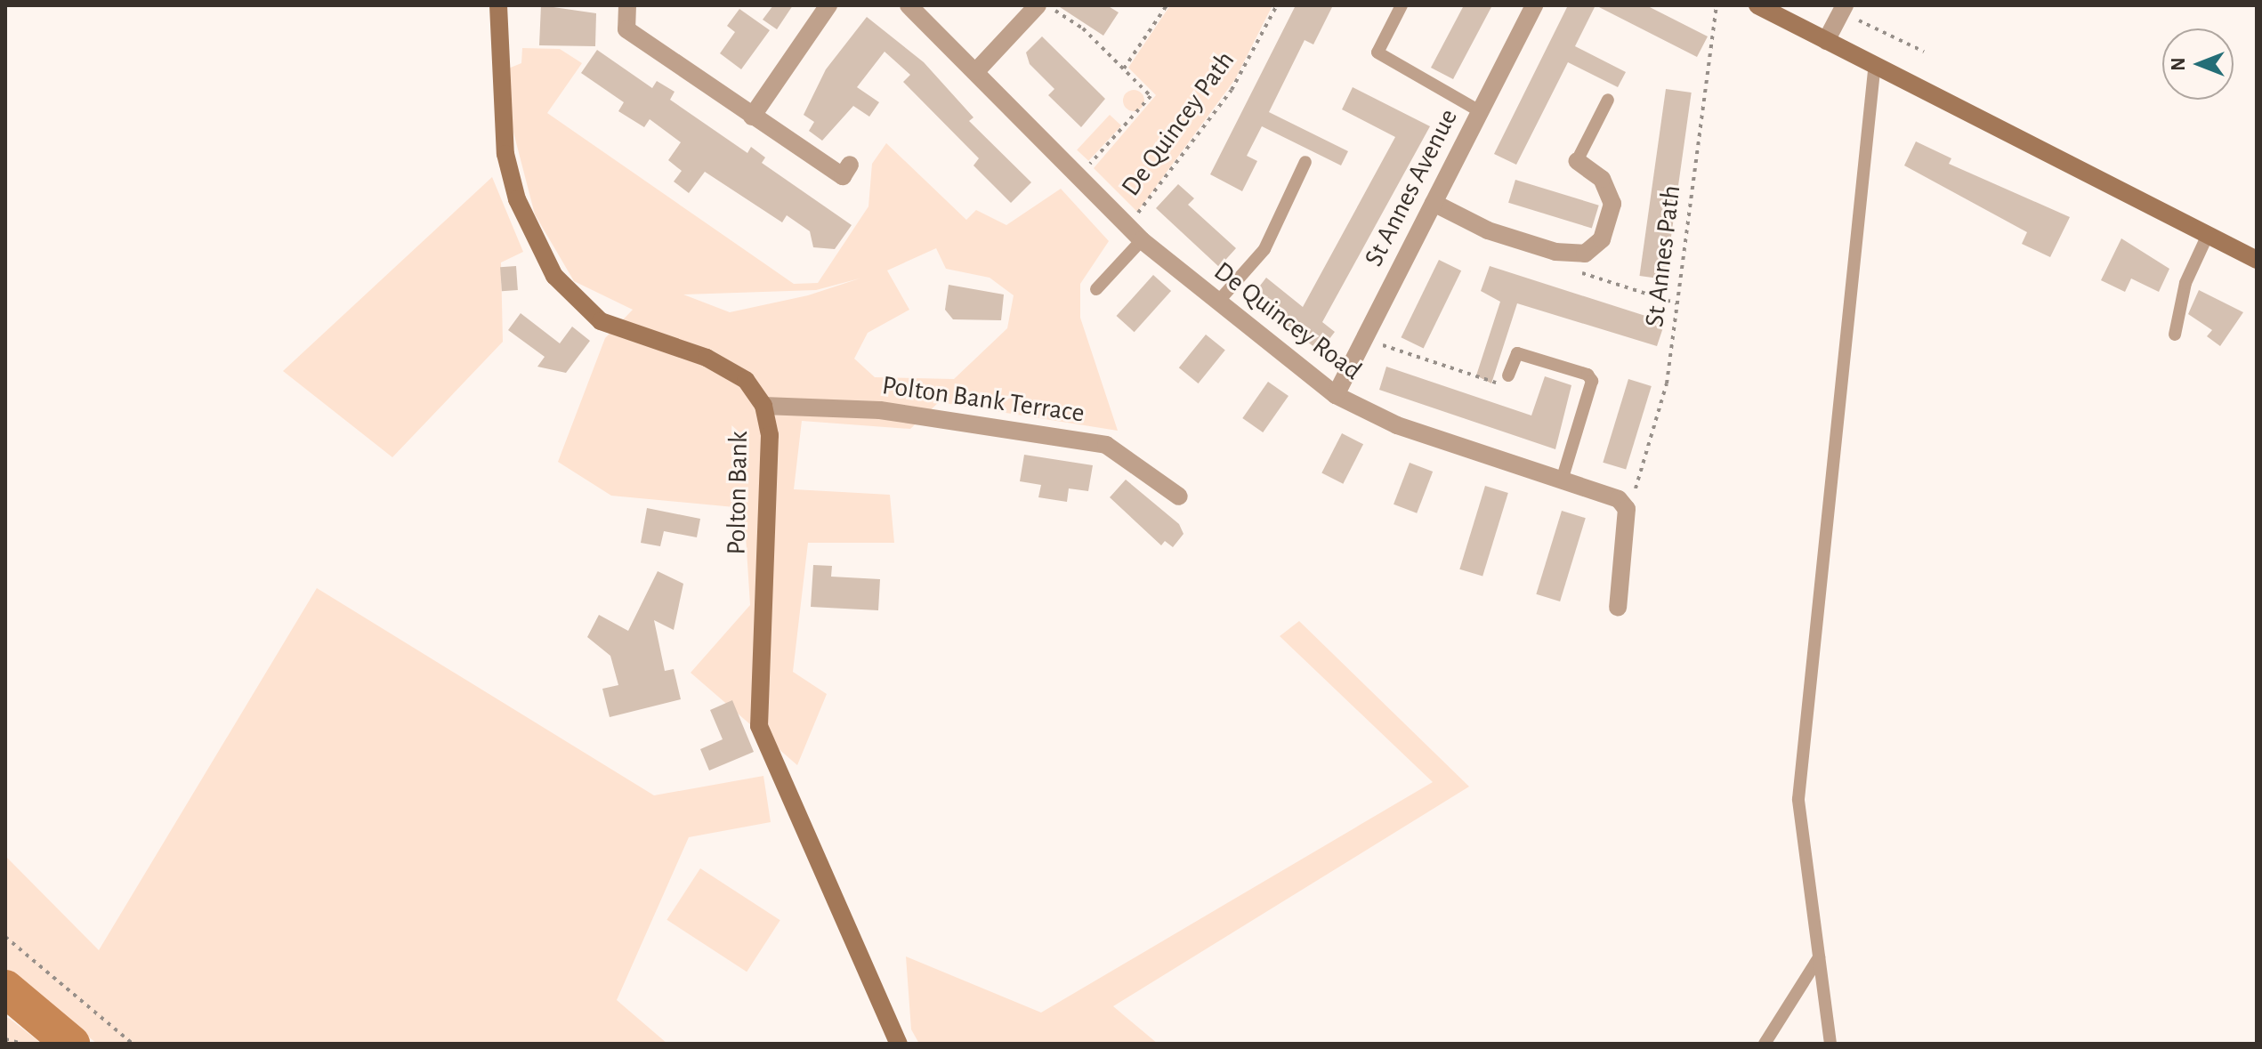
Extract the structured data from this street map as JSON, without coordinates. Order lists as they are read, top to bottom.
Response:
{
  "streets": {
    "street": [
      "St Annes Avenue",
      "De Quincey Road",
      "Polton Bank Terrace",
      "Polton Bank"
    ],
    "path": ["De Quincey Path", "St Annes Path"]
  },
  "crossings": [
    ["De Quincey Path", "De Quincey Road"],
    ["St Annes Avenue", "De Quincey Road"],
    ["St Annes Path", "De Quincey Road"],
    ["Polton Bank Terrace", "Polton Bank"]
  ],
  "north": "left"
}
